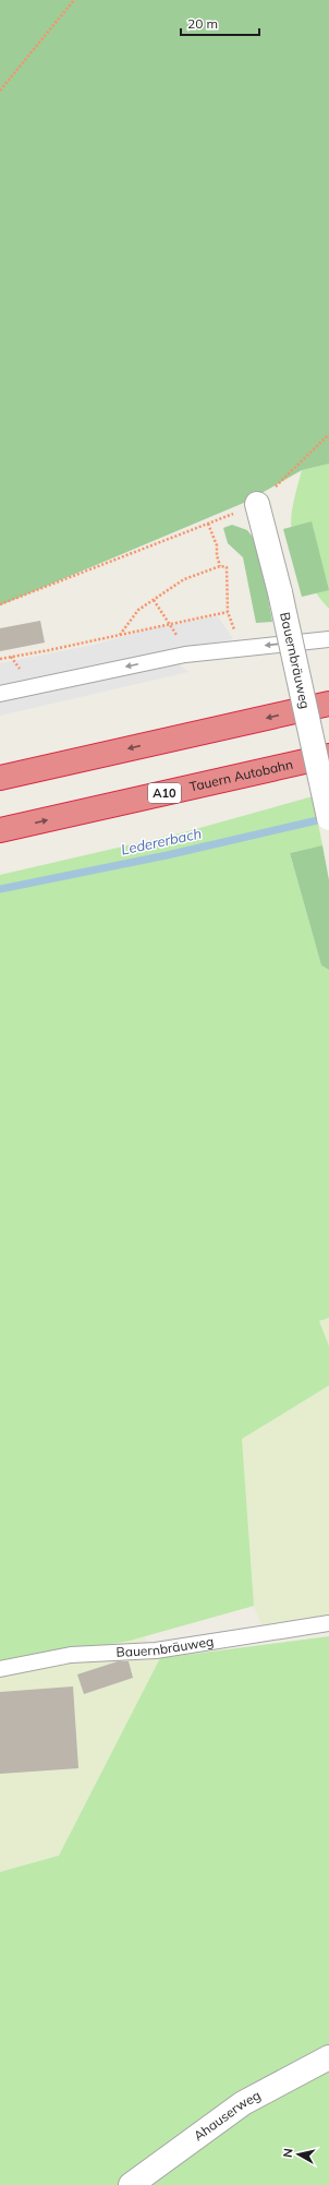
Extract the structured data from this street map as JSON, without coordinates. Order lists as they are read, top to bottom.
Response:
{
  "streets": {
    "highway": ["Tauern Autobahn", "A10"],
    "street": ["Bauernbräuweg", "Ahauserweg"]
  },
  "water": ["Ledererbach"],
  "scale_bar": "20 m",
  "north": "left"
}
